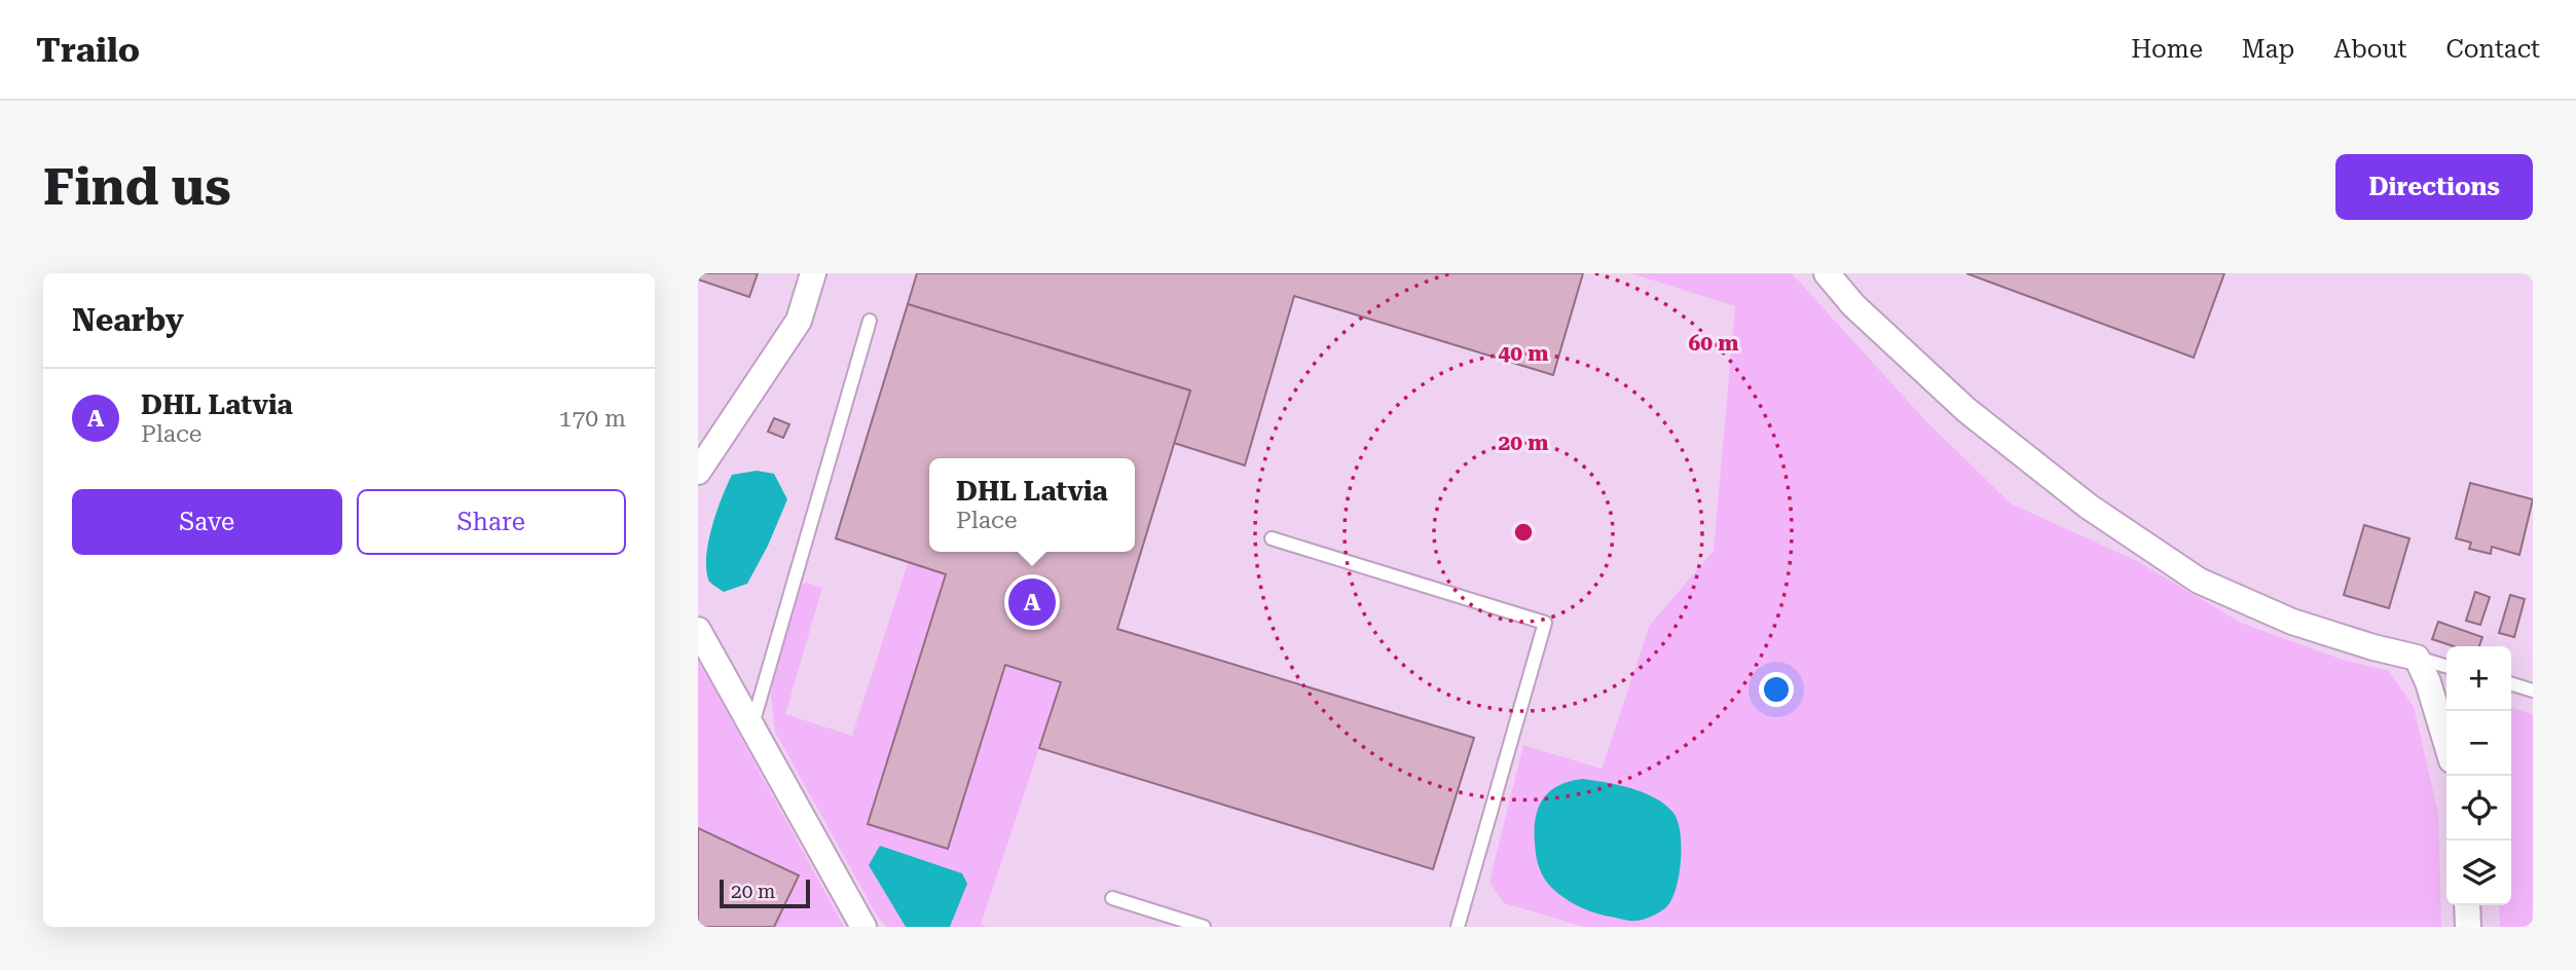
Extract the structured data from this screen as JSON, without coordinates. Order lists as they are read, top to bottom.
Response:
{
  "scale_bar": "20 m",
  "page": {
    "header": "Trailo",
    "nav": [
      "Home",
      "Map",
      "About",
      "Contact"
    ],
    "buttons": [
      "Directions",
      ["Save", "Share"]
    ],
    "title": "Find us",
    "heading": "Nearby",
    "list": [
      {
        "mark": "A",
        "name": "DHL Latvia",
        "note": "Place",
        "value": "170 m"
      }
    ],
    "popup": ["DHL Latvia", "Place"],
    "pins": "A",
    "map_buttons": ["+", "−"],
    "scale": "20 m"
  },
  "rings": ["60 m", "40 m", "20 m"]
}
